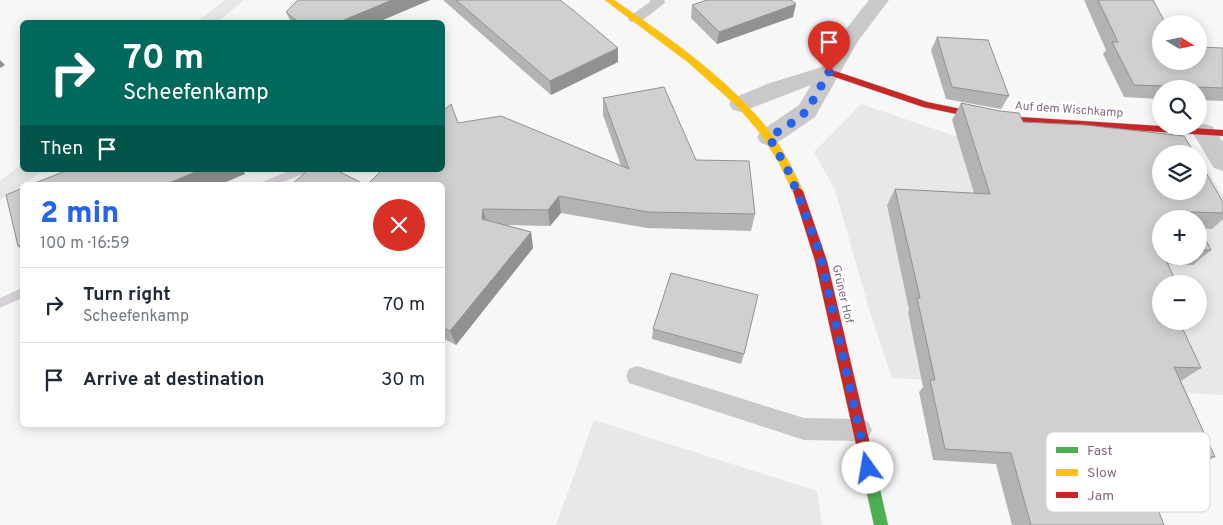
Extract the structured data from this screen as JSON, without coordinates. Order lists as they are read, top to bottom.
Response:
{
  "streets": {
    "street": ["Auf dem Wischkamp", "Grüner Hof"]
  },
  "legend": ["Fast", "Slow", "Jam"],
  "north": "right",
  "page": {
    "map_buttons": ["+", "−"],
    "turn": ["70 m", "Scheefenkamp"],
    "then": "Then",
    "heading": ["2 min", "100 m · 16:59"],
    "list": [
      {
        "name": "Turn right",
        "note": "Scheefenkamp",
        "value": "70 m"
      },
      {
        "name": "Arrive at destination",
        "value": "30 m"
      }
    ]
  }
}
